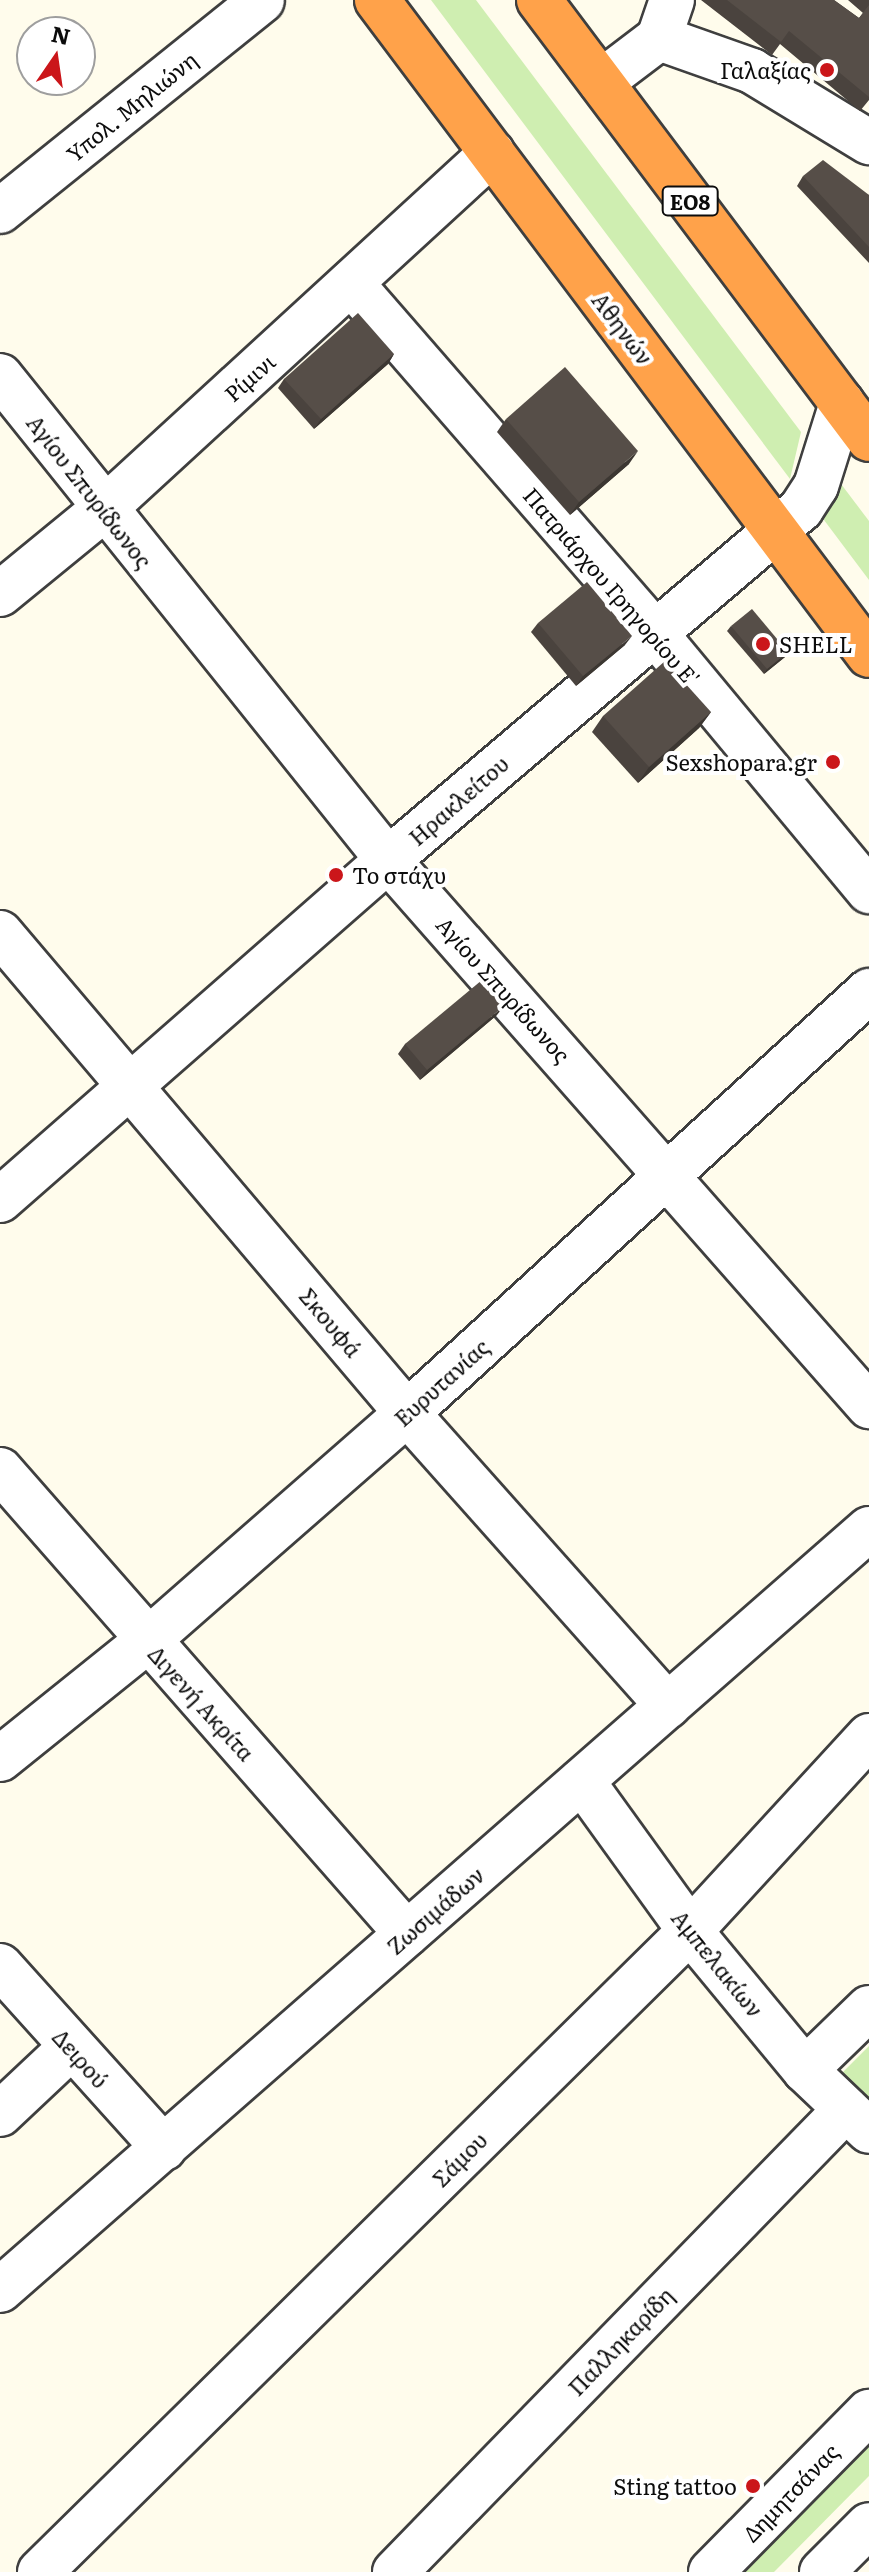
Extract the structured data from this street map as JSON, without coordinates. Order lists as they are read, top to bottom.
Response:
{
  "streets": {
    "highway": ["ΕΟ8", "Αθηνών"],
    "street": [
      "Υπολ. Μηλιώνη",
      "Ρίμινι",
      "Αγίου Σπυρίδωνος",
      "Πατριάρχου Γρηγορίου Ε'",
      "Ηρακλείτου",
      "Σκουφά",
      "Ευρυτανίας",
      "Διγενή Ακρίτα",
      "Ζωσιμάδων",
      "Αμπελακίων",
      "Δειρού",
      "Σάμου",
      "Παλληκαρίδη",
      "Δημητσάνας"
    ]
  },
  "crossings": [
    ["ΕΟ8", "Ηρακλείτου"],
    ["Αθηνών", "Ρίμινι"],
    ["Αθηνών", "Ηρακλείτου"],
    ["Ρίμινι", "Αγίου Σπυρίδωνος"],
    ["Ρίμινι", "Πατριάρχου Γρηγορίου Ε'"],
    ["Αγίου Σπυρίδωνος", "Ηρακλείτου"],
    ["Αγίου Σπυρίδωνος", "Ευρυτανίας"],
    ["Πατριάρχου Γρηγορίου Ε'", "Ηρακλείτου"],
    ["Ηρακλείτου", "Σκουφά"],
    ["Σκουφά", "Ευρυτανίας"],
    ["Σκουφά", "Ζωσιμάδων"],
    ["Ευρυτανίας", "Διγενή Ακρίτα"],
    ["Διγενή Ακρίτα", "Ζωσιμάδων"],
    ["Ζωσιμάδων", "Αμπελακίων"],
    ["Ζωσιμάδων", "Δειρού"],
    ["Αμπελακίων", "Σάμου"],
    ["Αμπελακίων", "Παλληκαρίδη"]
  ],
  "places": [
    "Γαλαξίας",
    "SHELL",
    "Sexshopara.gr",
    "Το στάχυ",
    "Sting tattoo"
  ],
  "north": "top"
}
